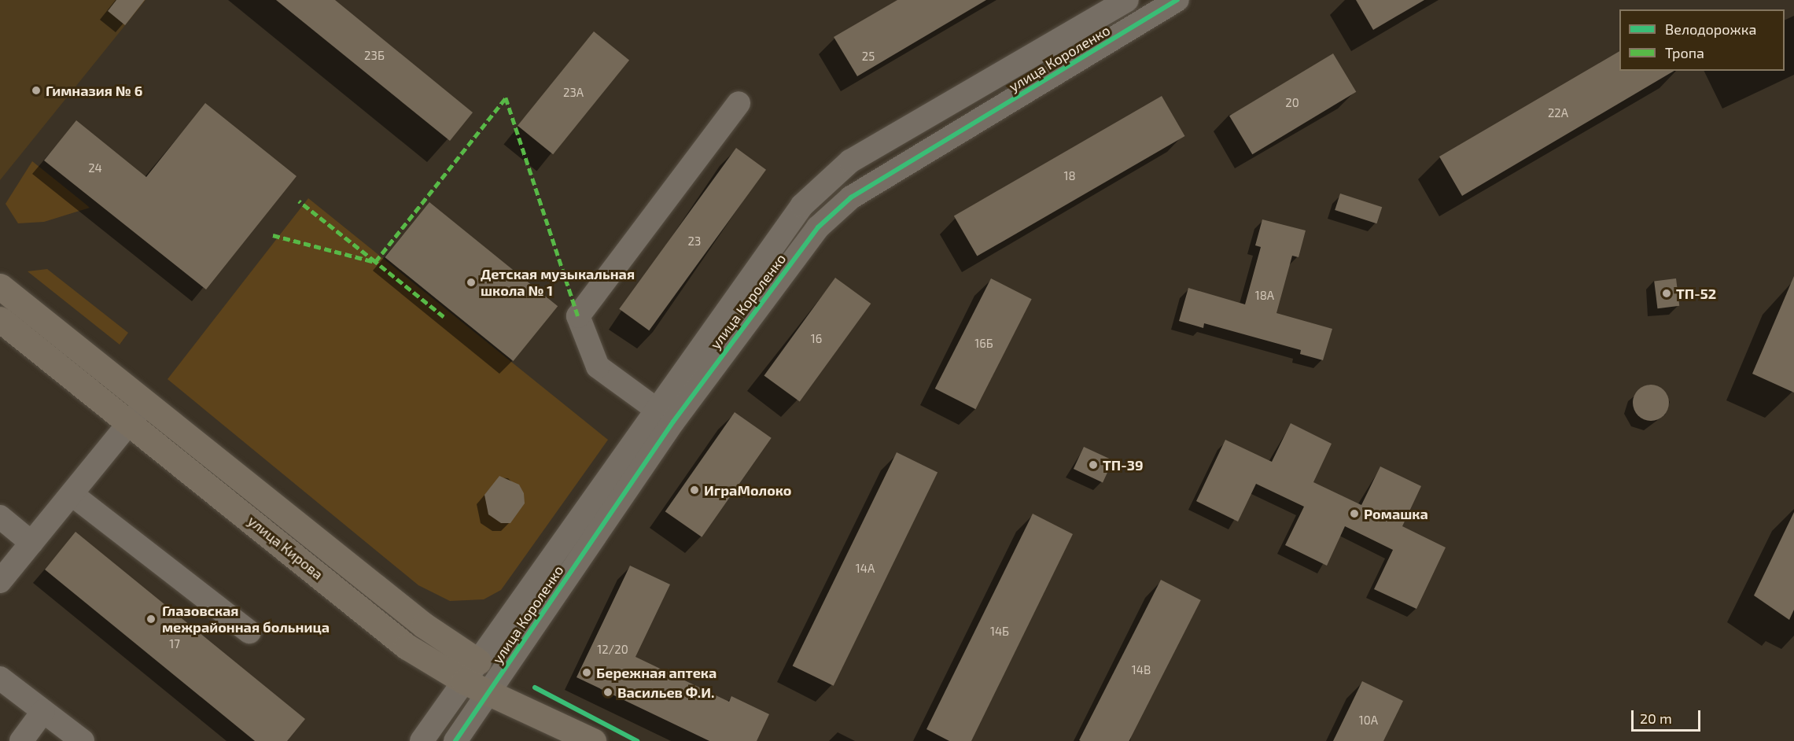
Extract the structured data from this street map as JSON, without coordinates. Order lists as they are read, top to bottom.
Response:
{
  "streets": {
    "main road": ["улица Кирова"],
    "street": ["улица Короленко"]
  },
  "crossings": [
    ["улица Короленко", "улица Кирова"]
  ],
  "places": [
    "Гимназия № 6",
    "Детская музыкальная школа № 1",
    "ТП-52",
    "ТП-39",
    "ИграМолоко",
    "Ромашка",
    "Глазовская межрайонная больница",
    "Бережная аптека",
    "Васильев Ф.И."
  ],
  "house_numbers": [
    "23Б",
    "25",
    "23А",
    "20",
    "22А",
    "24",
    "18",
    "23",
    "18А",
    "16",
    "16Б",
    "14А",
    "14Б",
    "17",
    "12/20",
    "14В",
    "10А"
  ],
  "legend": ["Велодорожка", "Тропа"],
  "scale_bar": "20 m"
}
